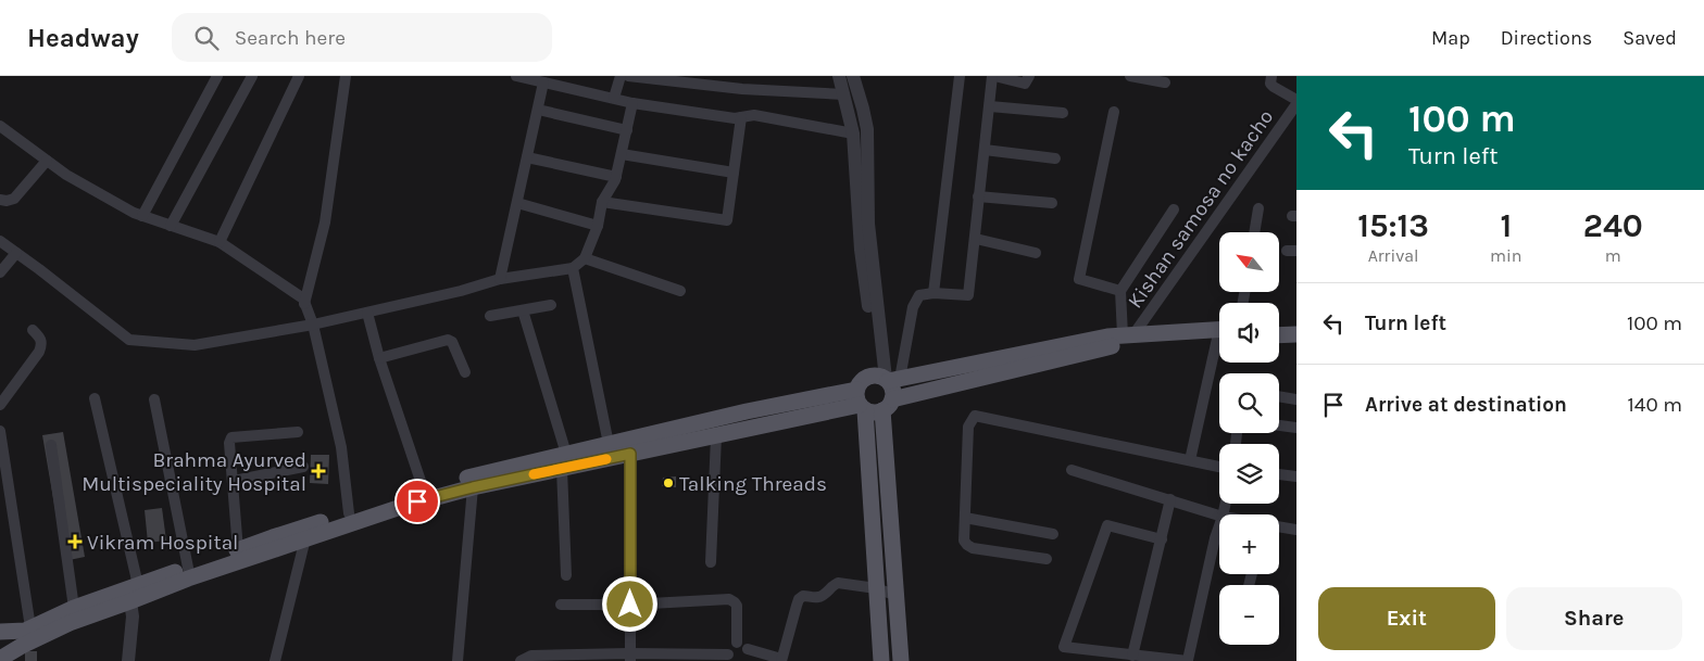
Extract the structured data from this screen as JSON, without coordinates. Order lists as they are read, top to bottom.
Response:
{
  "streets": {
    "street": ["Kishan samosa no kacho"]
  },
  "places": {
    "health": ["Brahma Ayurved Multispeciality Hospital", "Vikram Hospital"],
    "other": ["Talking Threads"]
  },
  "north": "top left",
  "page": {
    "header": "Headway",
    "search": "Search here",
    "nav": ["Map", "Directions", "Saved"],
    "turn": ["100 m", "Turn left"],
    "eta": [
      "15:13",
      "Arrival",
      "1",
      "min",
      "240",
      "m"
    ],
    "map_buttons": ["+", "−"],
    "list": [
      {
        "name": "Turn left",
        "value": "100 m"
      },
      {
        "name": "Arrive at destination",
        "value": "140 m"
      }
    ],
    "buttons": ["Exit", "Share"]
  }
}
